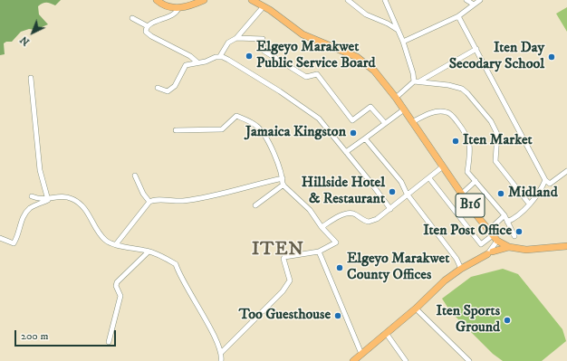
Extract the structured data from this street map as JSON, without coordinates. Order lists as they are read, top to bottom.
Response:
{
  "streets": {
    "main road": ["B16"]
  },
  "districts": ["ITEN"],
  "places": [
    "Elgeyo Marakwet Public Service Board",
    "Iten Day Secodary School",
    "Jamaica Kingston",
    "Iten Market",
    "Hillside Hotel & Restaurant",
    "Midland",
    "Iten Post Office",
    "Elgeyo Marakwet County Offices",
    "Too Guesthouse",
    "Iten Sports Ground"
  ],
  "scale_bar": "200 m",
  "north": "bottom left"
}
